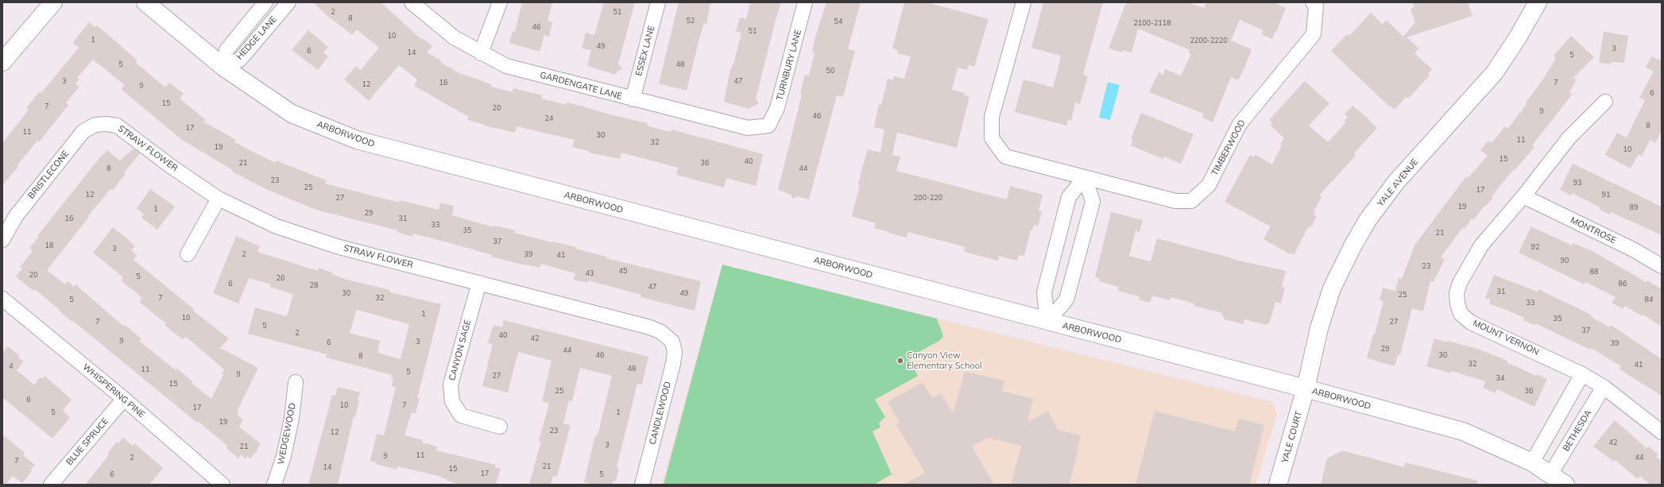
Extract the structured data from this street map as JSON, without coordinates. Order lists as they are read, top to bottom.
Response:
{
  "streets": {
    "street": [
      "HEDGE LANE",
      "ESSEX LANE",
      "TURNBURY LANE",
      "GARDENGATE LANE",
      "ARBORWOOD",
      "TIMBERWOOD",
      "STRAW FLOWER",
      "BRISTLECONE",
      "YALE AVENUE",
      "MONTROSE",
      "MOUNT VERNON",
      "CANYON SAGE",
      "WHISPERING PINE",
      "CANDLEWOOD",
      "BETHESDA",
      "WEDGEWOOD",
      "YALE COURT",
      "BLUE SPRUCE"
    ]
  },
  "crossings": [
    ["HEDGE LANE", "ARBORWOOD"],
    ["ESSEX LANE", "GARDENGATE LANE"],
    ["TURNBURY LANE", "GARDENGATE LANE"],
    ["ARBORWOOD", "YALE AVENUE"],
    ["ARBORWOOD", "BETHESDA"],
    ["ARBORWOOD", "YALE COURT"],
    ["STRAW FLOWER", "BRISTLECONE"],
    ["STRAW FLOWER", "CANYON SAGE"],
    ["STRAW FLOWER", "CANDLEWOOD"],
    ["YALE AVENUE", "YALE COURT"],
    ["MONTROSE", "MOUNT VERNON"],
    ["MOUNT VERNON", "BETHESDA"],
    ["WHISPERING PINE", "BLUE SPRUCE"]
  ],
  "places": ["Canyon View Elementary School"],
  "house_numbers": [
    "2",
    "51",
    "8",
    "52",
    "54",
    "2100-2118",
    "46",
    "51",
    "10",
    "1",
    "2200-2220",
    "49",
    "3",
    "6",
    "14",
    "5",
    "5",
    "48",
    "50",
    "3",
    "47",
    "16",
    "7",
    "12",
    "9",
    "6",
    "15",
    "7",
    "20",
    "9",
    "46",
    "24",
    "8",
    "17",
    "11",
    "30",
    "11",
    "32",
    "19",
    "10",
    "15",
    "40",
    "21",
    "36",
    "8",
    "44",
    "23",
    "93",
    "25",
    "17",
    "12",
    "91",
    "27",
    "200-220",
    "19",
    "89",
    "1",
    "29",
    "16",
    "31",
    "33",
    "35",
    "21",
    "37",
    "18",
    "92",
    "3",
    "2",
    "39",
    "41",
    "90",
    "23",
    "45",
    "88",
    "43",
    "20",
    "5",
    "26",
    "6",
    "86",
    "28",
    "47",
    "31",
    "30",
    "49",
    "25",
    "7",
    "32",
    "5",
    "84",
    "33",
    "1",
    "10",
    "35",
    "7",
    "27",
    "5",
    "37",
    "2",
    "40",
    "42",
    "9",
    "3",
    "6",
    "39",
    "29",
    "44",
    "46",
    "30",
    "8",
    "32",
    "41",
    "4",
    "48",
    "11",
    "5",
    "9",
    "27",
    "34",
    "15",
    "25",
    "36",
    "6",
    "10",
    "7",
    "17",
    "5",
    "1",
    "19",
    "23",
    "12",
    "42",
    "3",
    "21",
    "11",
    "9",
    "2",
    "44",
    "7",
    "21",
    "14",
    "15",
    "17",
    "6",
    "5"
  ]
}
